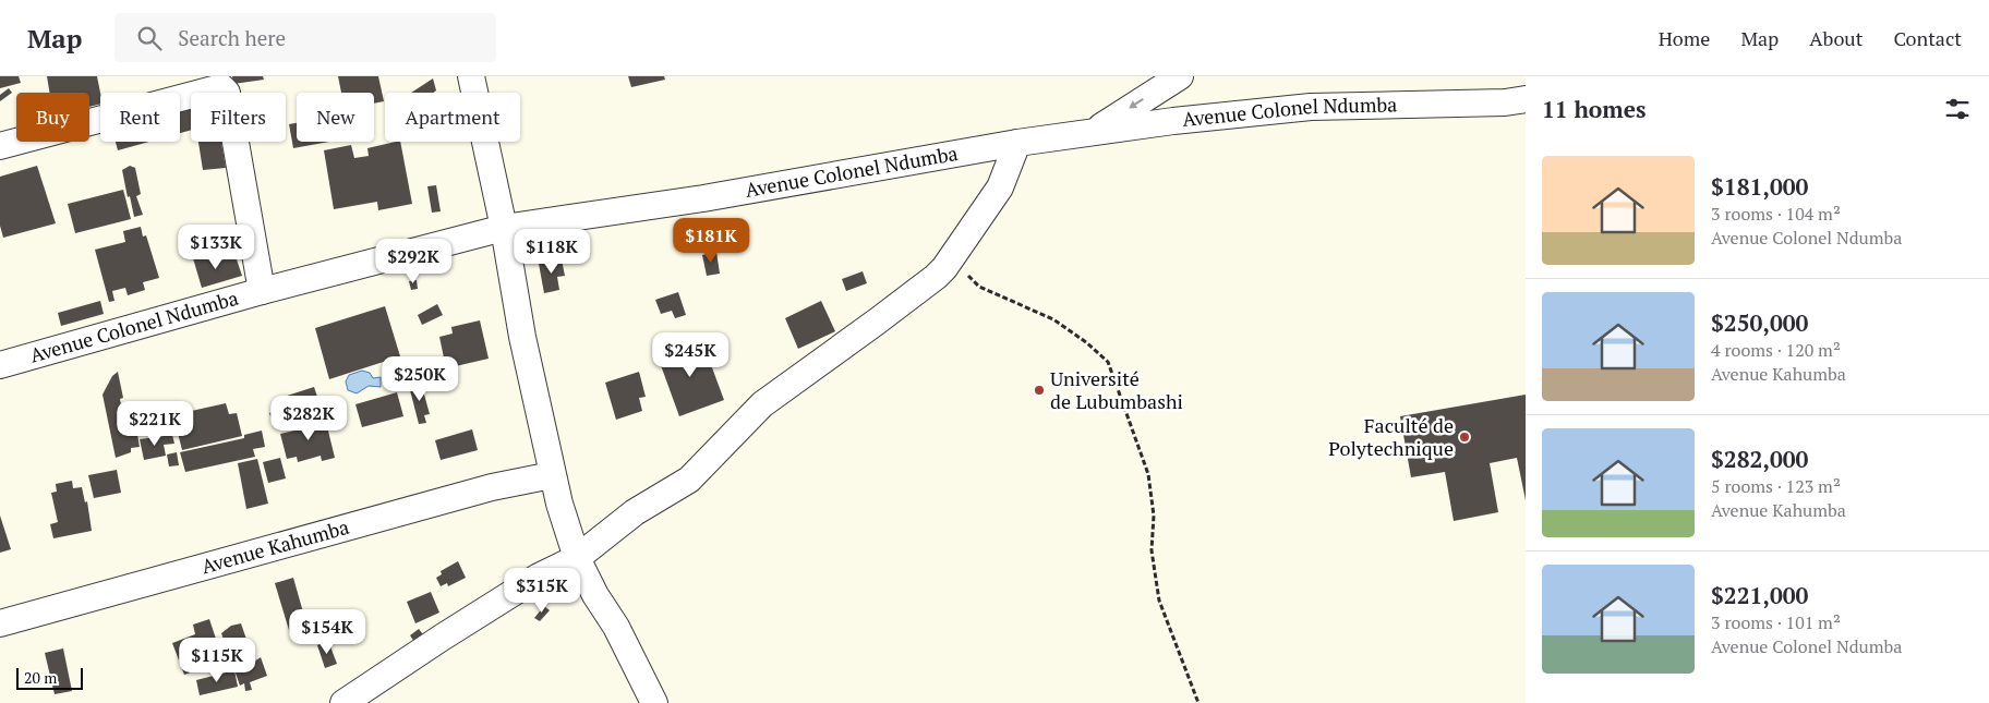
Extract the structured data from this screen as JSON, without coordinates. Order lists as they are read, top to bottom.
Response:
{
  "streets": {
    "street": ["Avenue Colonel Ndumba", "Avenue Kahumba"]
  },
  "places": ["Université de Lubumbashi", "Faculté de Polytechnique"],
  "scale_bar": "20 m",
  "page": {
    "header": "Map",
    "search": "Search here",
    "nav": [
      "Home",
      "Map",
      "About",
      "Contact"
    ],
    "heading": "11 homes",
    "chip": [
      "Buy",
      "Rent",
      "Filters",
      "New",
      "Apartment"
    ],
    "list": [
      {
        "name": "$181,000",
        "note": "3 rooms · 104 m² · Avenue Colonel Ndumba"
      },
      {
        "name": "$250,000",
        "note": "4 rooms · 120 m² · Avenue Kahumba"
      },
      {
        "name": "$282,000",
        "note": "5 rooms · 123 m² · Avenue Kahumba"
      },
      {
        "name": "$221,000",
        "note": "3 rooms · 101 m² · Avenue Colonel Ndumba"
      }
    ],
    "price": [
      "$181K",
      "$133K",
      "$118K",
      "$292K",
      "$245K",
      "$250K",
      "$282K",
      "$221K",
      "$315K",
      "$154K",
      "$115K"
    ],
    "scale": "20 m"
  }
}
